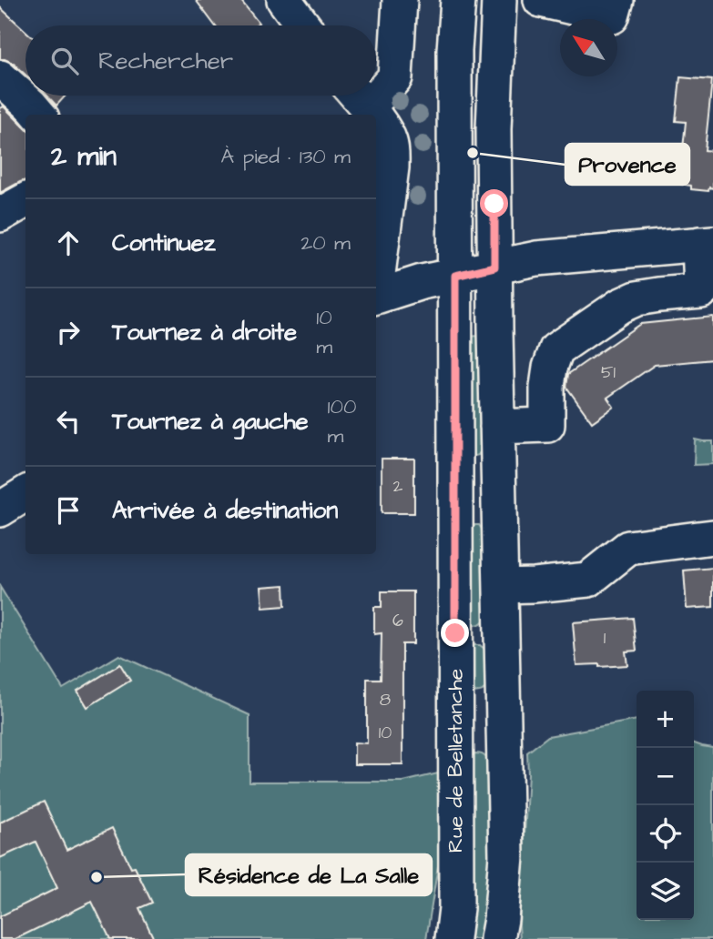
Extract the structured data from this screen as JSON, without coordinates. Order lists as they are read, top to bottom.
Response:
{
  "streets": {
    "street": ["Rue de Belletanche"]
  },
  "places": ["Provence", "Résidence de La Salle"],
  "house_numbers": [
    "51",
    "2",
    "6",
    "1",
    "8",
    "10"
  ],
  "north": "top left",
  "page": {
    "search": "Rechercher",
    "heading": ["2 min", "À pied · 130 m"],
    "list": [
      ["Continuez", "20 m"],
      ["Tournez à droite", "10 m"],
      ["Tournez à gauche", "100 m"],
      "Arrivée à destination"
    ],
    "map_buttons": ["+", "−"]
  }
}
